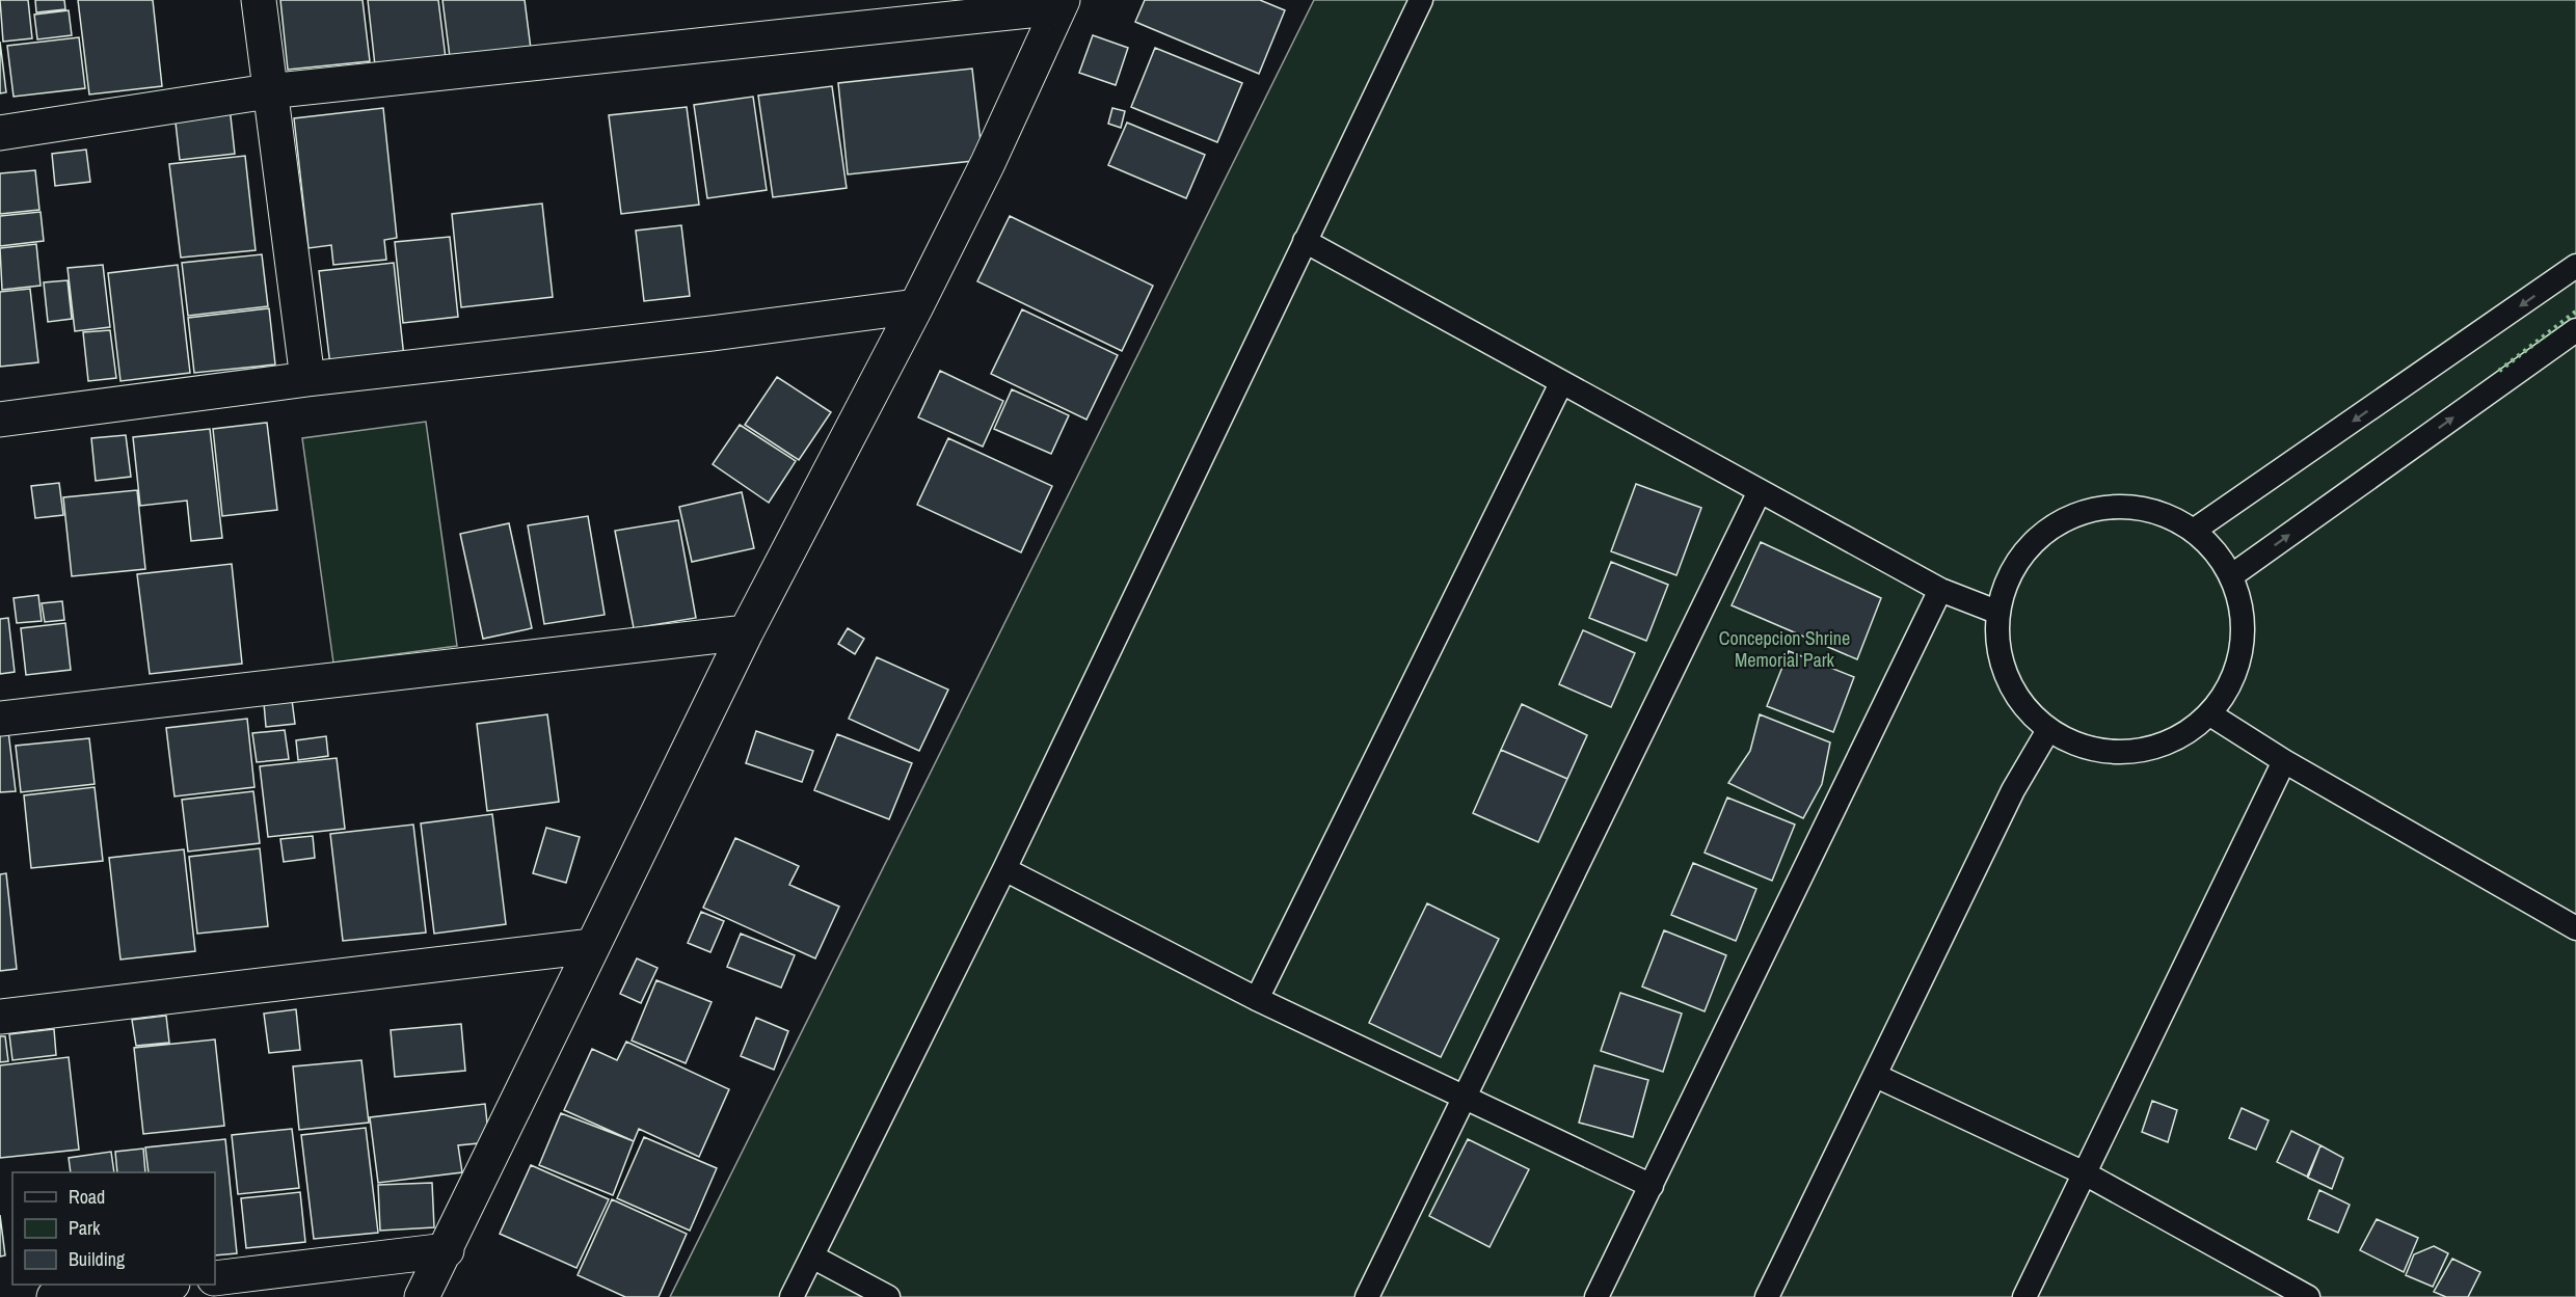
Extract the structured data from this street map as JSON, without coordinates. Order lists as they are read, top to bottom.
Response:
{
  "parks": ["Concepcion Shrine Memorial Park"],
  "legend": ["Road", "Park", "Building"]
}
